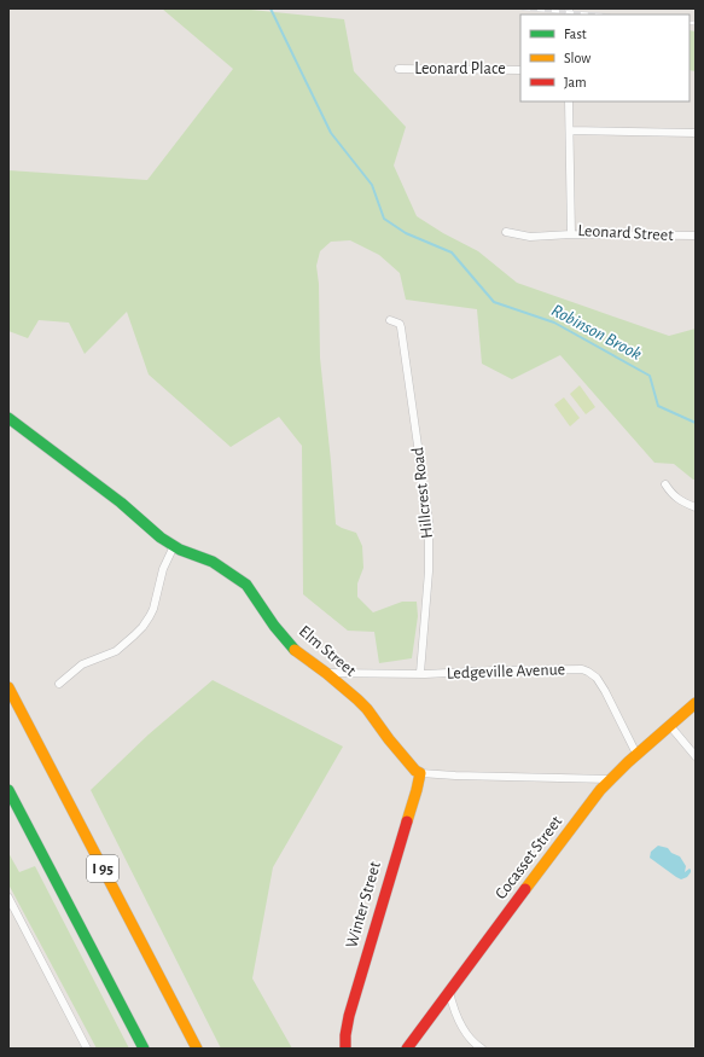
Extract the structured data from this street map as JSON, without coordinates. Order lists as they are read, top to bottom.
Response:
{
  "streets": {
    "main road": [
      "Elm Street",
      "Cocasset Street",
      "I 95",
      "Winter Street"
    ],
    "street": [
      "Leonard Place",
      "Leonard Street",
      "Hillcrest Road",
      "Ledgeville Avenue"
    ]
  },
  "crossings": [
    ["Hillcrest Road", "Ledgeville Avenue"],
    ["Elm Street", "Ledgeville Avenue"],
    ["Elm Street", "Winter Street"],
    ["Ledgeville Avenue", "Cocasset Street"]
  ],
  "water": ["Robinson Brook"],
  "legend": ["Fast", "Slow", "Jam"]
}
